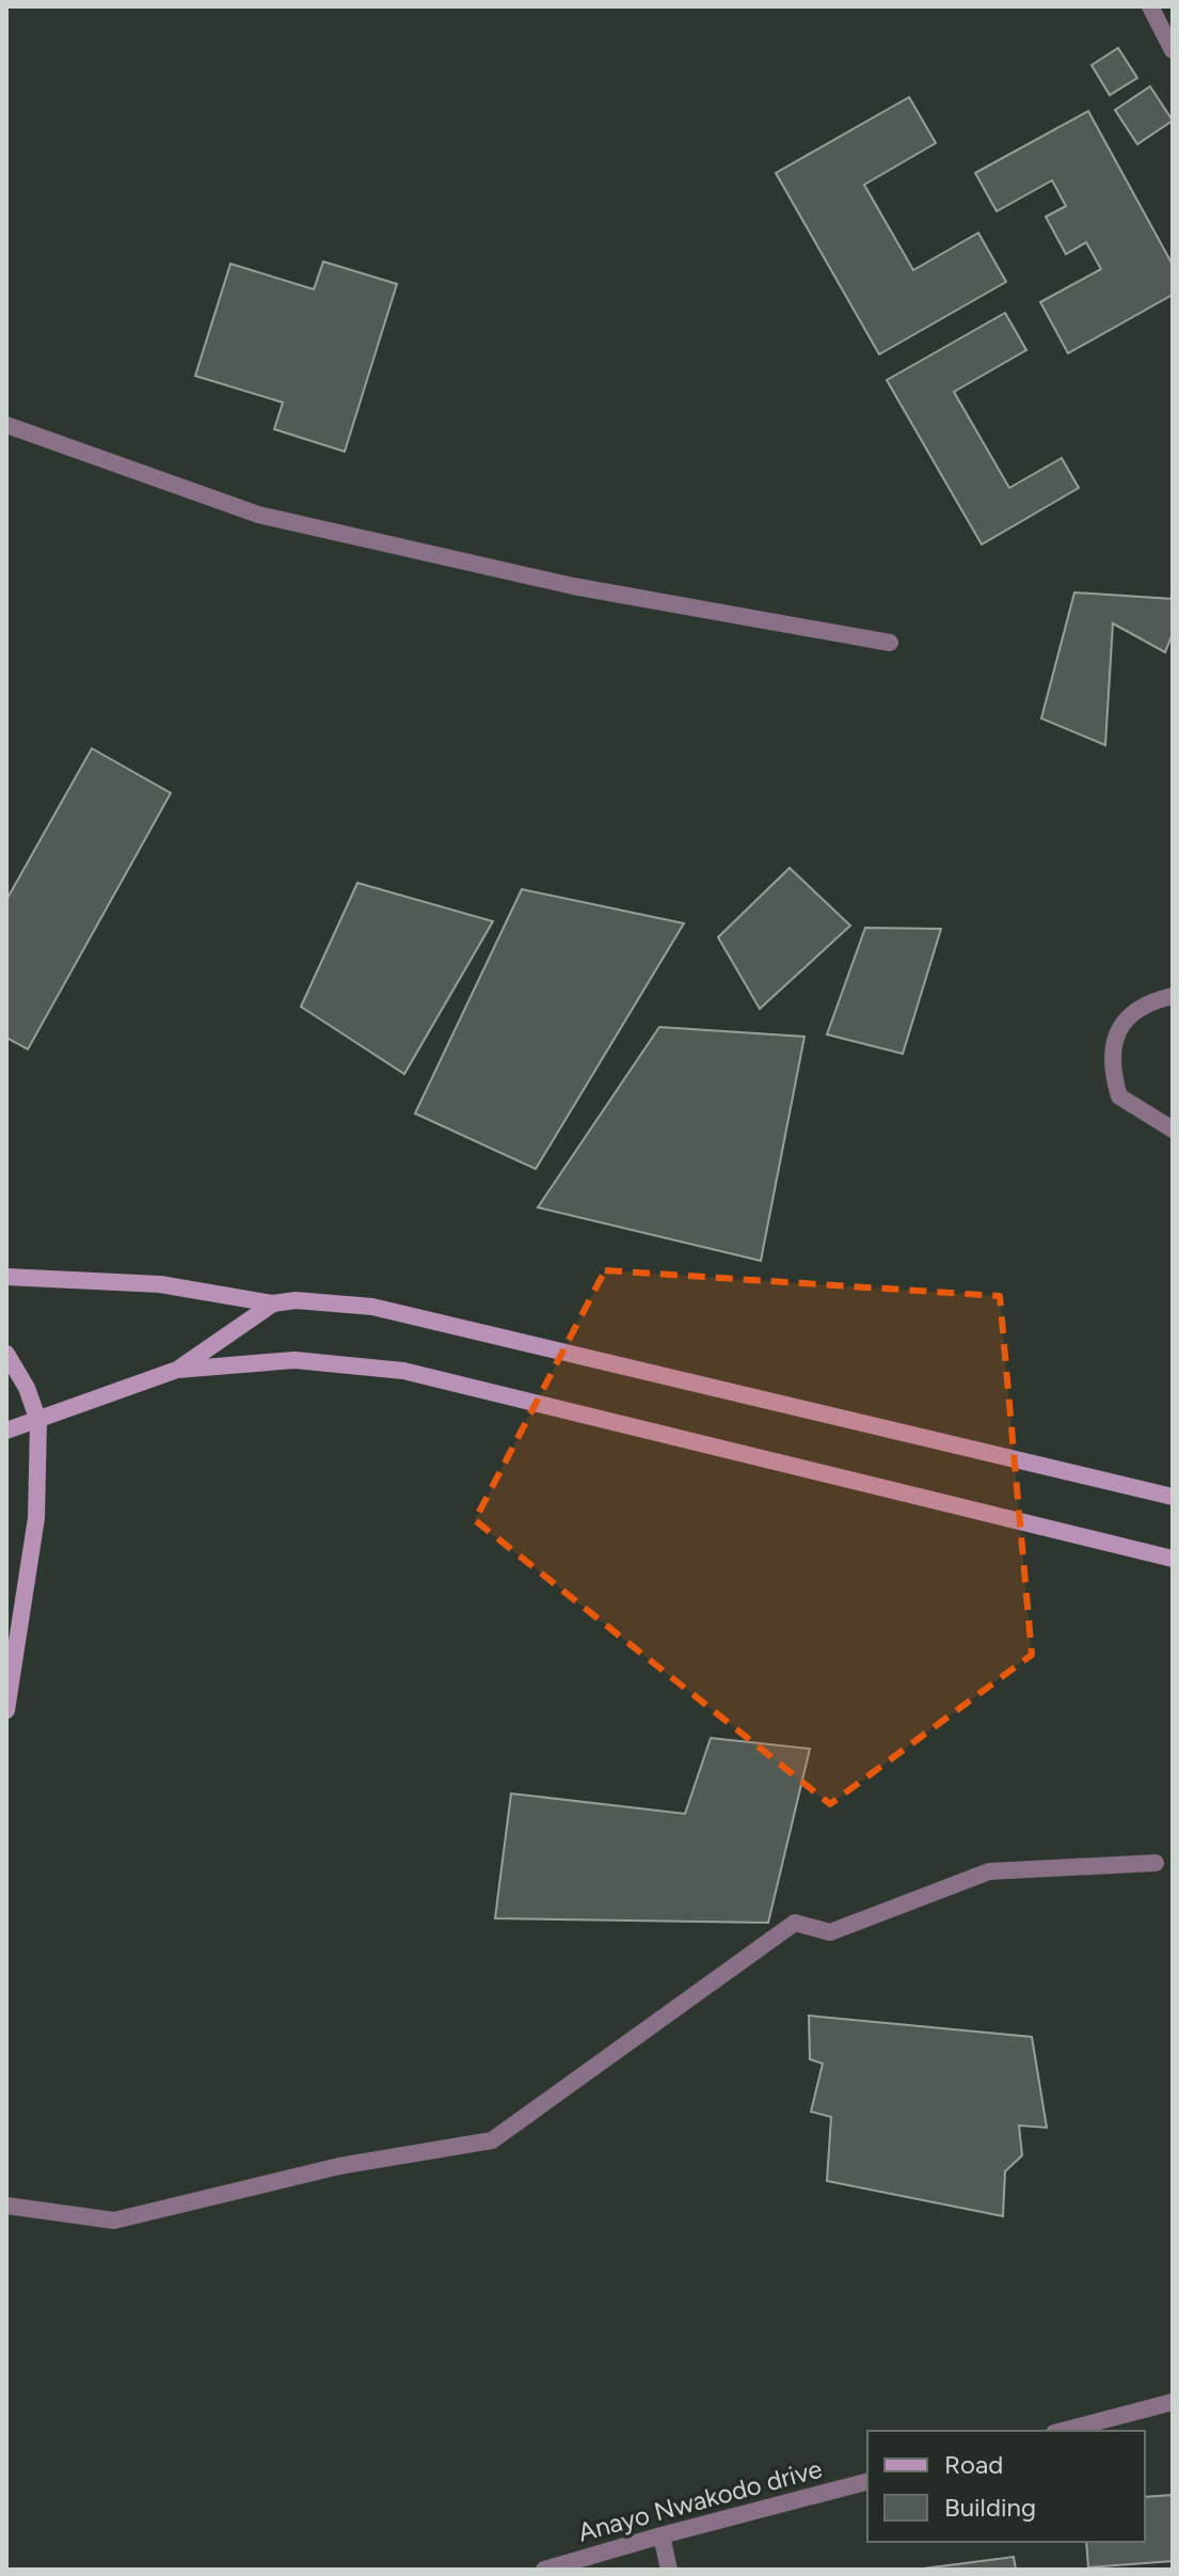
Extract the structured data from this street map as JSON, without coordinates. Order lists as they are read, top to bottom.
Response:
{
  "streets": {
    "street": ["Anayo Nwakodo drive"]
  },
  "legend": ["Road", "Building"]
}
